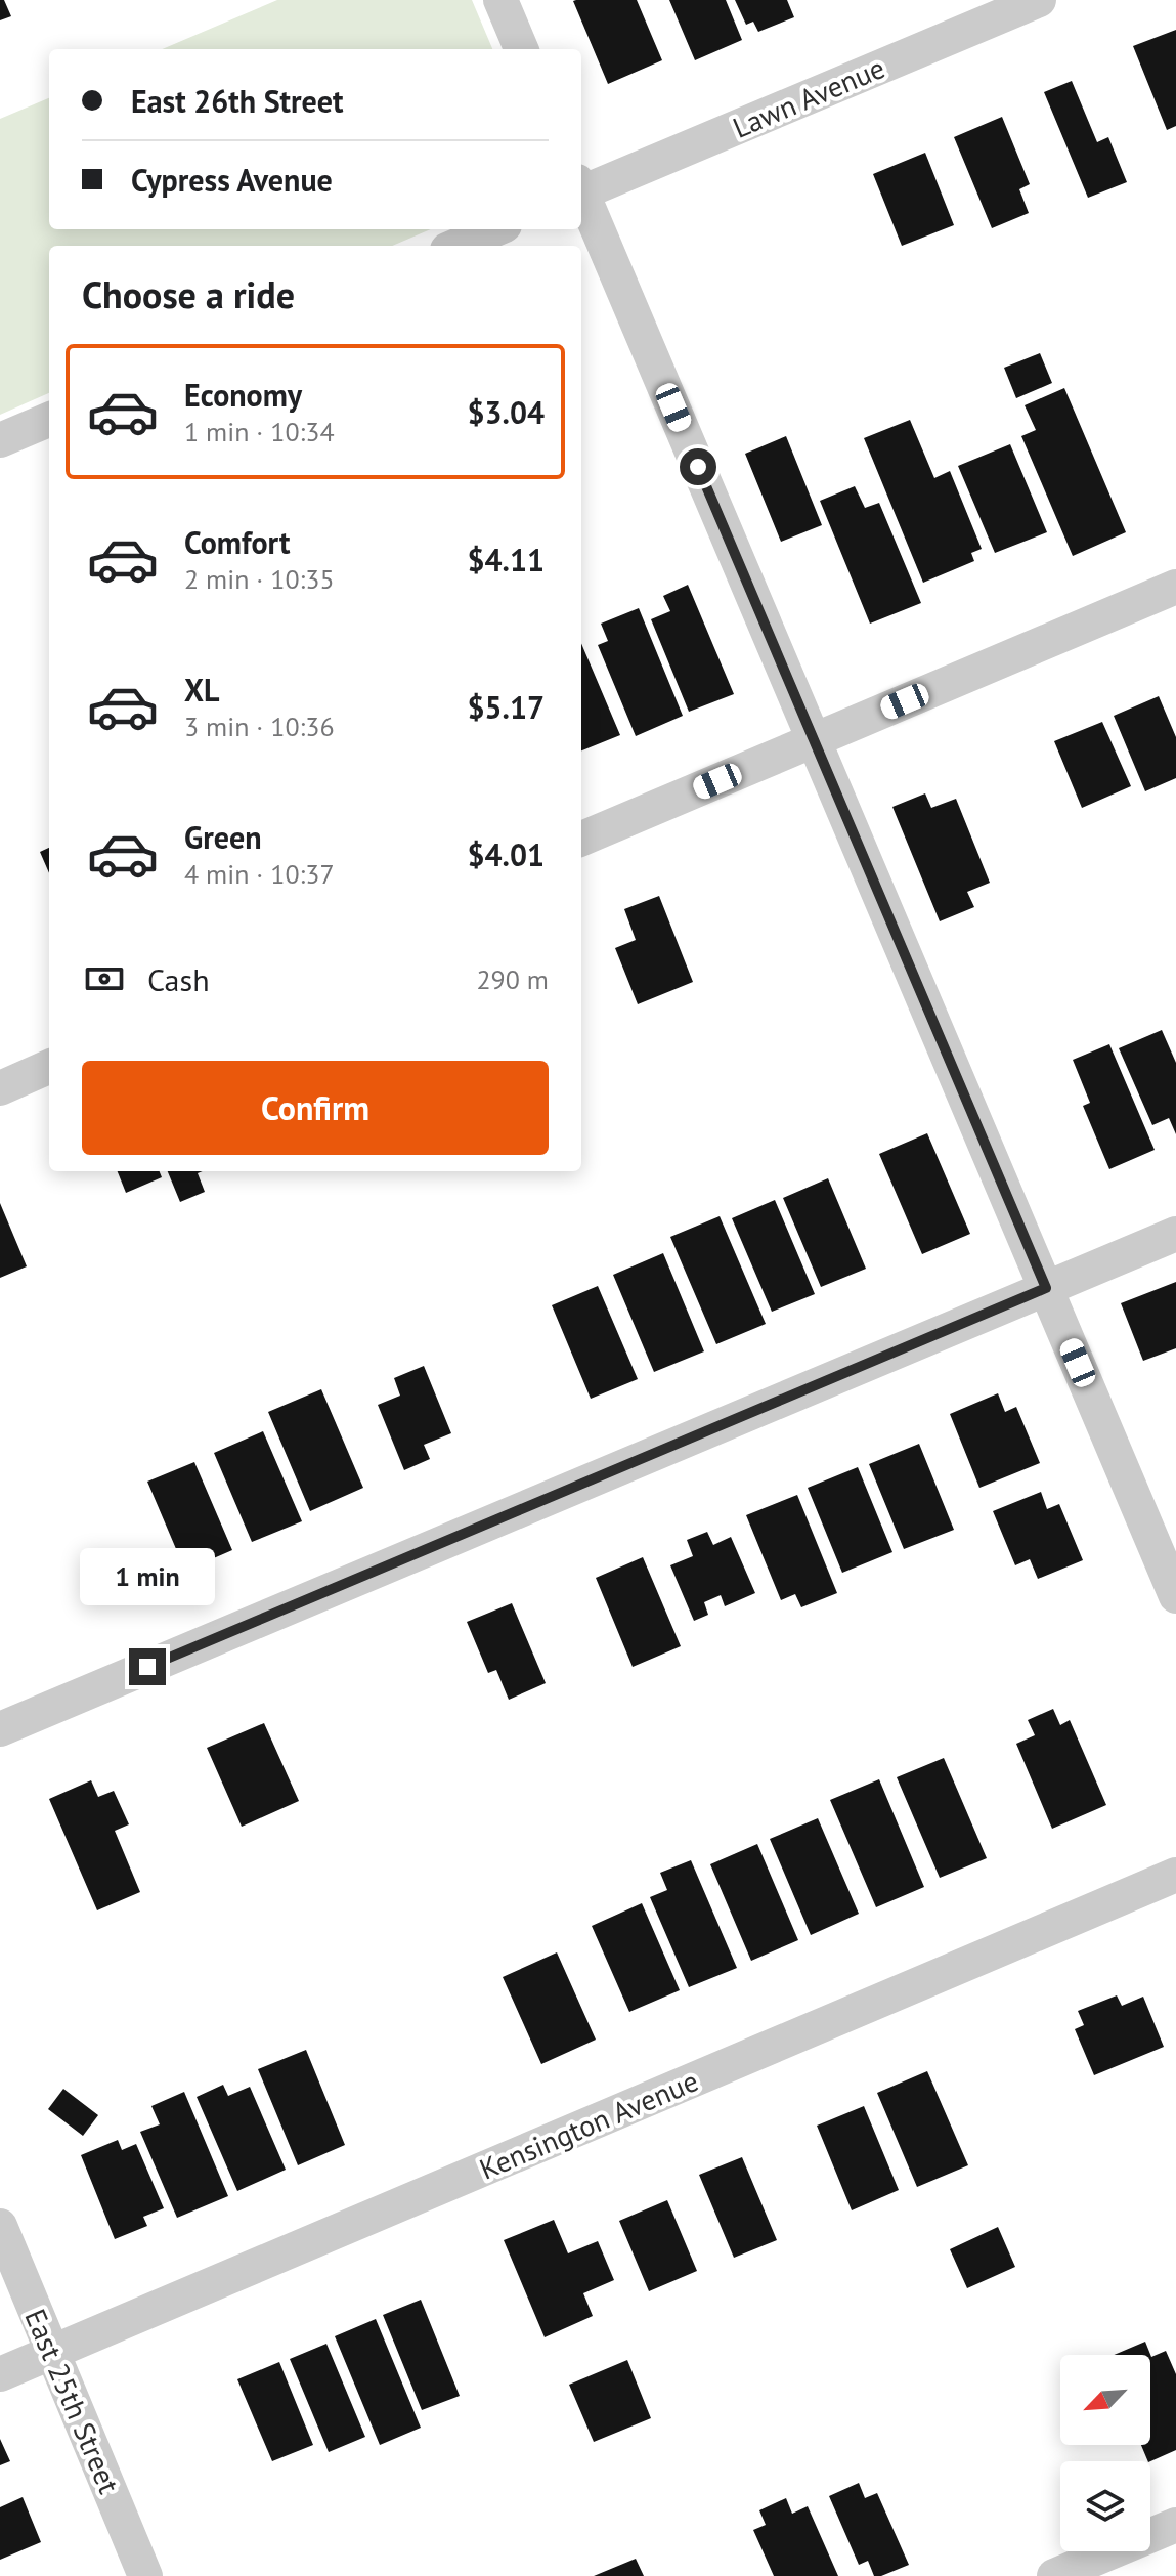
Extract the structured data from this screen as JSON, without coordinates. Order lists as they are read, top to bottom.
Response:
{
  "streets": {
    "street": ["Lawn Avenue", "Kensington Avenue", "East 25th Street"]
  },
  "crossings": [
    ["Kensington Avenue", "East 25th Street"]
  ],
  "north": "bottom left",
  "page": {
    "banner": ["East 26th Street", "Cypress Avenue"],
    "heading": "Choose a ride",
    "list": [
      {
        "name": "Economy",
        "note": "1 min · 10:34",
        "value": "$3.04"
      },
      {
        "name": "Comfort",
        "note": "2 min · 10:35",
        "value": "$4.11"
      },
      {
        "name": "XL",
        "note": "3 min · 10:36",
        "value": "$5.17"
      },
      {
        "name": "Green",
        "note": "4 min · 10:37",
        "value": "$4.01"
      }
    ],
    "pay": ["Cash", "290 m"],
    "buttons": "Confirm",
    "bubble": "1 min"
  }
}
